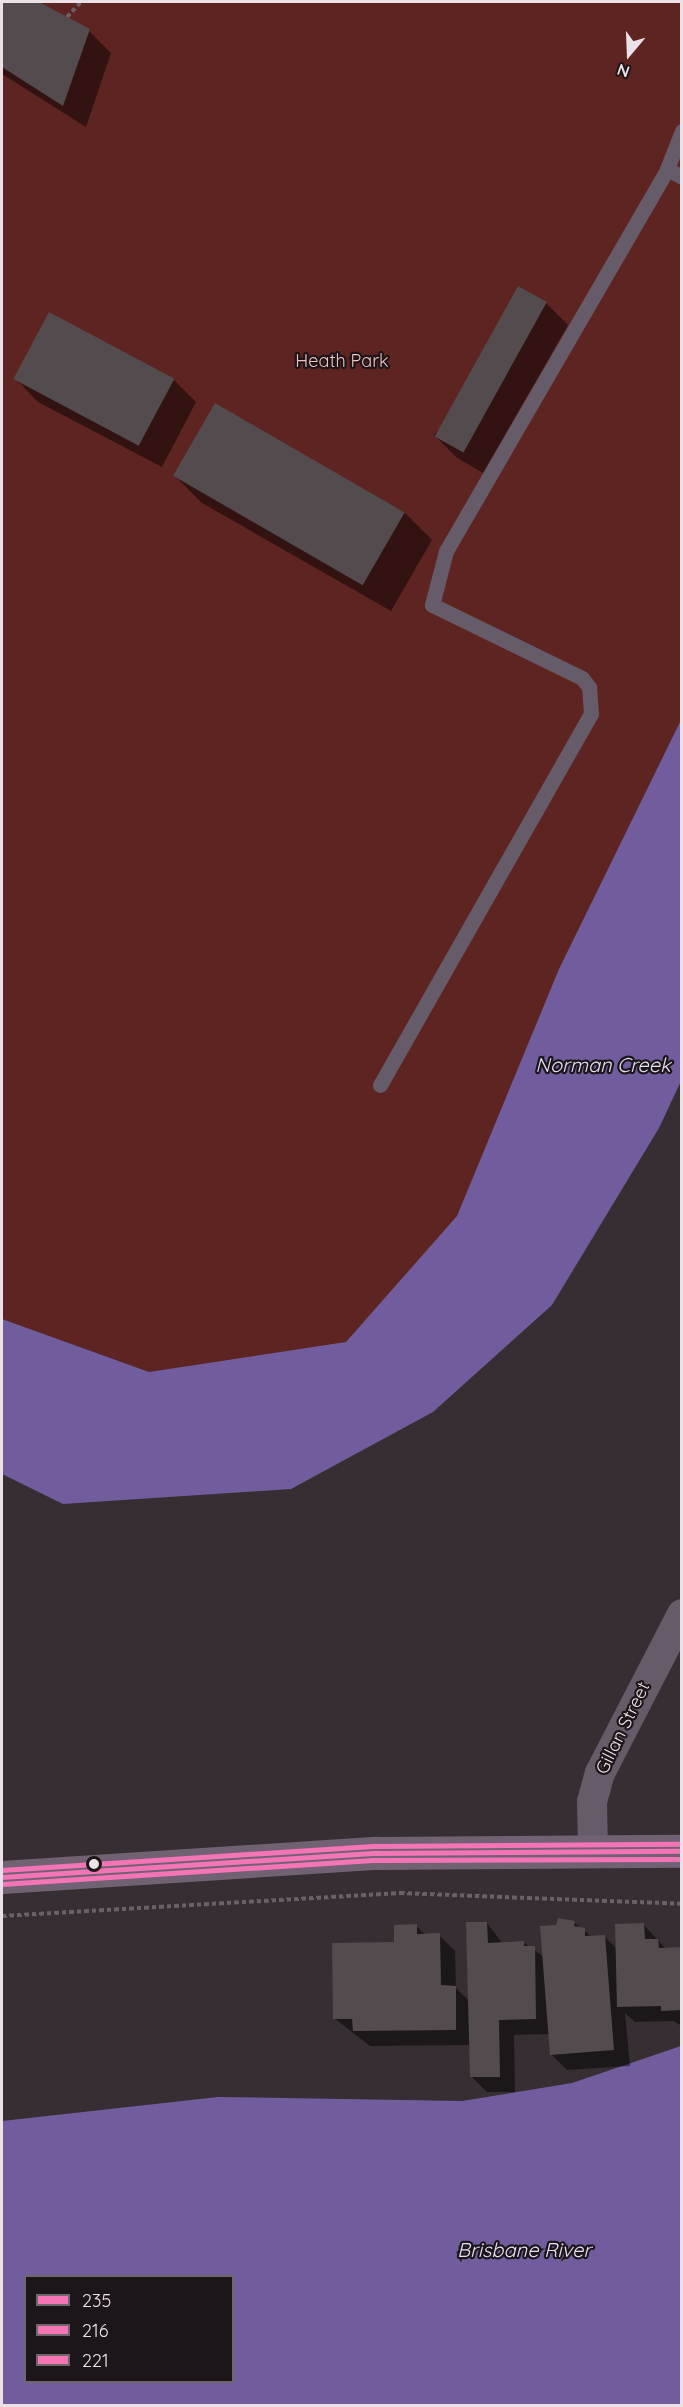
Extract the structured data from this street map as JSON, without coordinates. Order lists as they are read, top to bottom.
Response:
{
  "streets": {
    "street": ["Gillan Street"]
  },
  "water": ["Norman Creek", "Brisbane River"],
  "parks": ["Heath Park"],
  "lines": ["transit line 221", "transit line 235", "transit line 216"],
  "legend": ["235", "216", "221"],
  "north": "bottom"
}
